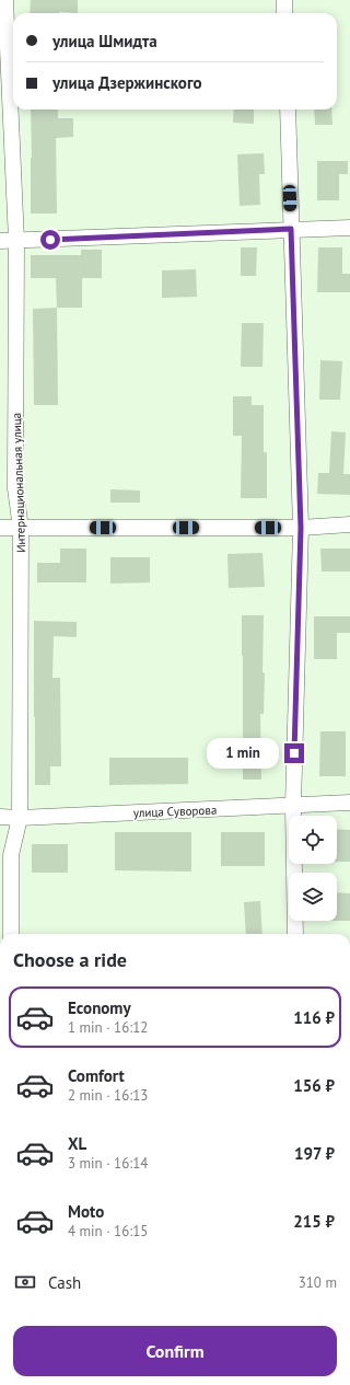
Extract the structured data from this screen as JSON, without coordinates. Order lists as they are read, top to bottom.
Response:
{
  "streets": {
    "street": ["Интернациональная улица", "улица Суворова"]
  },
  "crossings": [
    ["Интернациональная улица", "улица Суворова"]
  ],
  "page": {
    "banner": ["улица Шмидта", "улица Дзержинского"],
    "bubble": "1 min",
    "heading": "Choose a ride",
    "list": [
      {
        "name": "Economy",
        "note": "1 min · 16:12",
        "value": "116 ₽"
      },
      {
        "name": "Comfort",
        "note": "2 min · 16:13",
        "value": "156 ₽"
      },
      {
        "name": "XL",
        "note": "3 min · 16:14",
        "value": "197 ₽"
      },
      {
        "name": "Moto",
        "note": "4 min · 16:15",
        "value": "215 ₽"
      }
    ],
    "pay": ["Cash", "310 m"],
    "buttons": "Confirm"
  }
}
